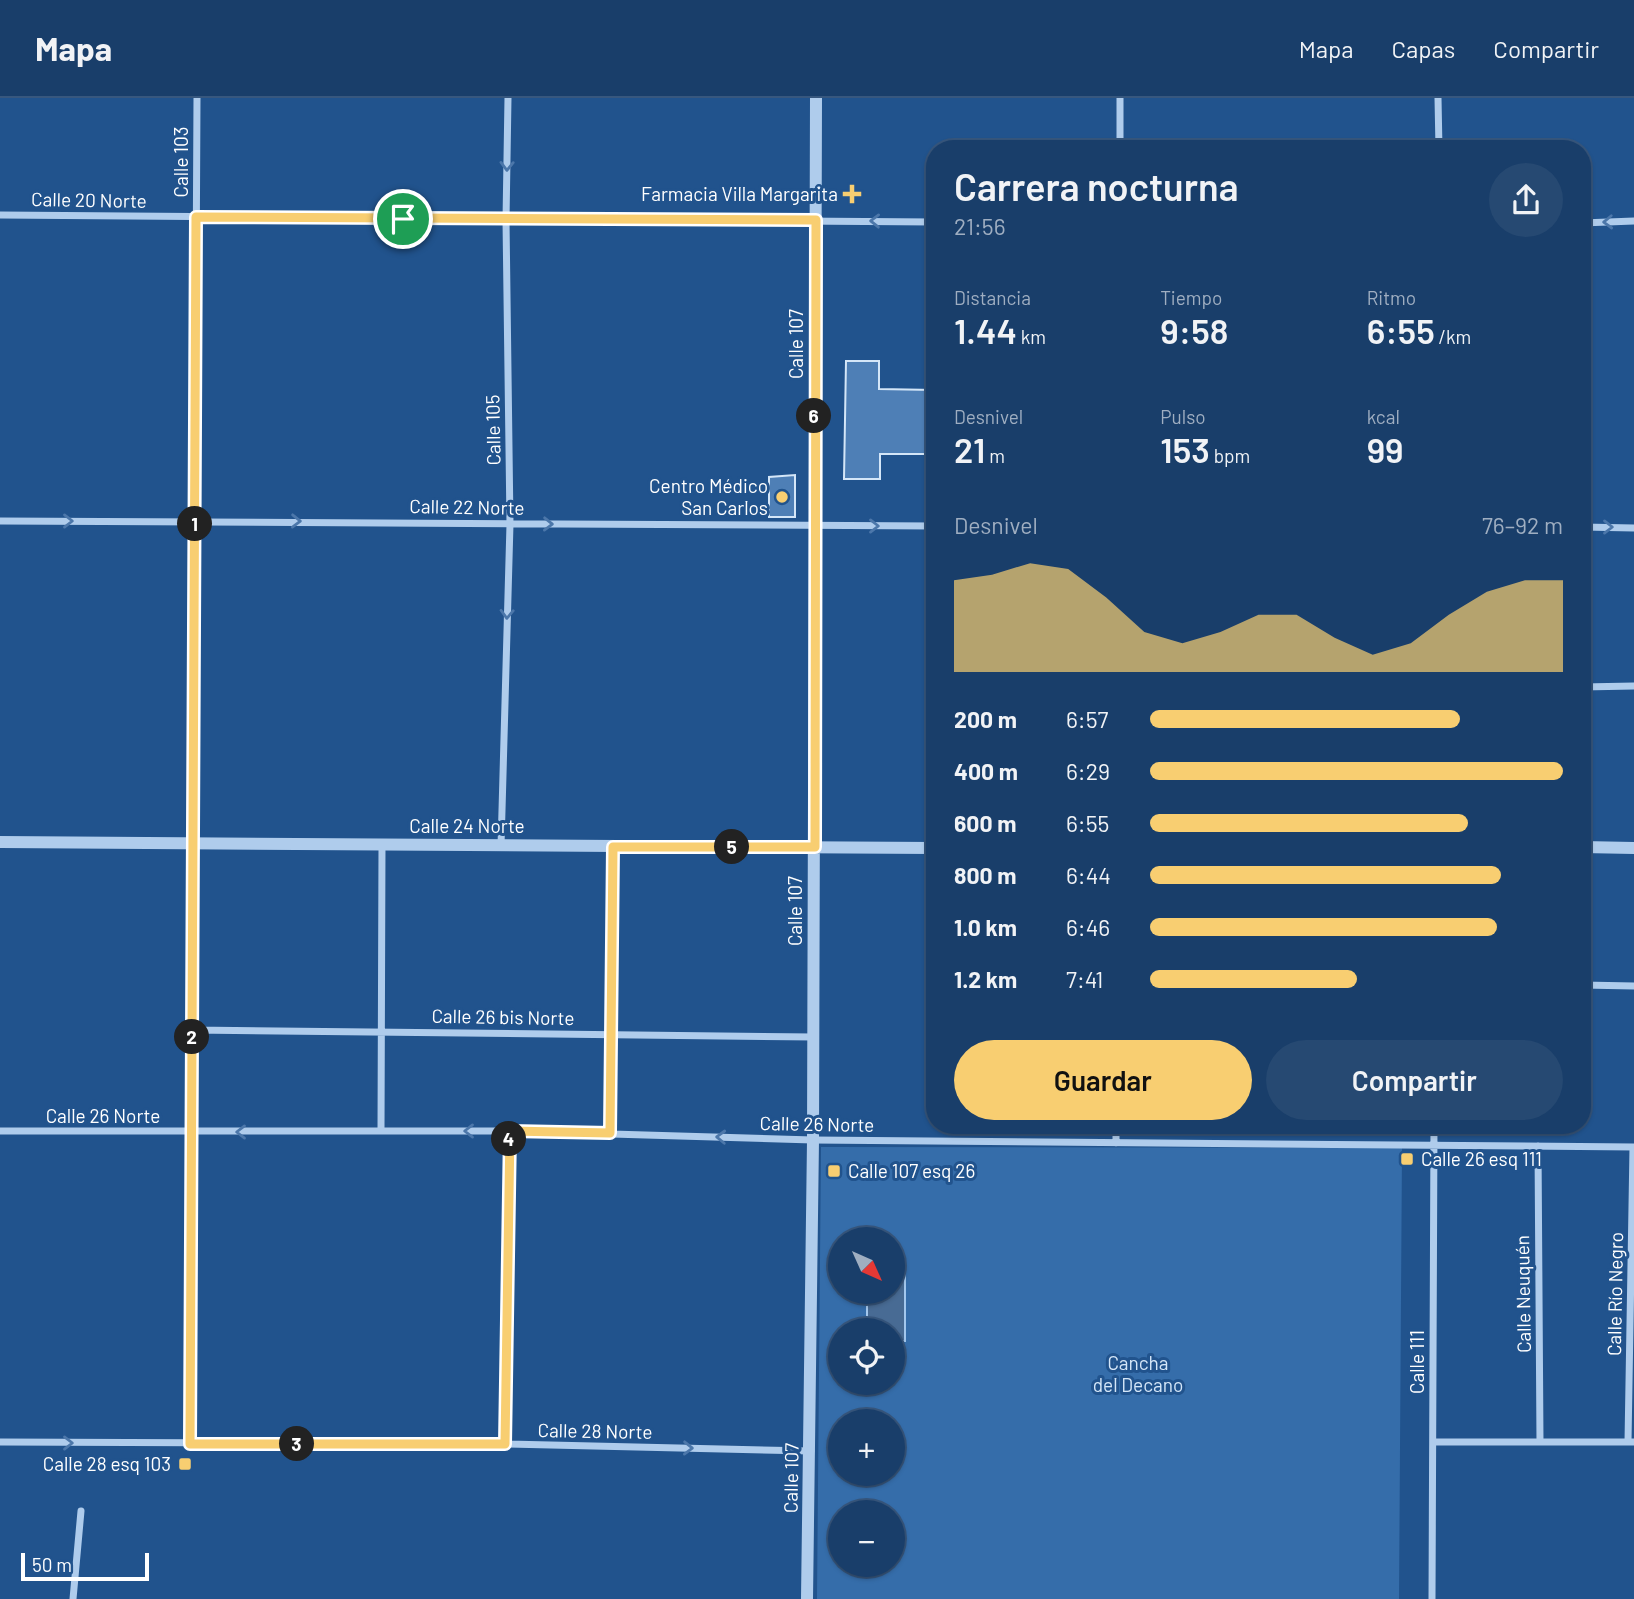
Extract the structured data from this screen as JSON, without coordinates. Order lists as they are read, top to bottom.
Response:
{
  "streets": {
    "street": [
      "Calle 103",
      "Calle 20 Norte",
      "Calle 107",
      "Calle 105",
      "Calle 22 Norte",
      "Calle 24 Norte",
      "Calle 26 bis Norte",
      "Calle 26 Norte",
      "Calle Neuquén",
      "Calle Río Negro",
      "Calle 111",
      "Calle 28 Norte"
    ]
  },
  "crossings": [
    ["Calle 103", "Calle 20 Norte"],
    ["Calle 103", "Calle 22 Norte"],
    ["Calle 103", "Calle 24 Norte"],
    ["Calle 103", "Calle 26 bis Norte"],
    ["Calle 103", "Calle 26 Norte"],
    ["Calle 103", "Calle 28 Norte"],
    ["Calle 20 Norte", "Calle 107"],
    ["Calle 20 Norte", "Calle 105"],
    ["Calle 107", "Calle 22 Norte"],
    ["Calle 107", "Calle 24 Norte"],
    ["Calle 107", "Calle 26 bis Norte"],
    ["Calle 107", "Calle 26 Norte"],
    ["Calle 107", "Calle 28 Norte"],
    ["Calle 105", "Calle 22 Norte"],
    ["Calle 105", "Calle 24 Norte"],
    ["Calle 26 Norte", "Calle Neuquén"],
    ["Calle 26 Norte", "Calle Río Negro"],
    ["Calle 26 Norte", "Calle 111"]
  ],
  "one_way": ["Calle 105", "Calle 22 Norte", "Calle 28 Norte"],
  "parks": ["Cancha del Decano"],
  "places": {
    "health": ["Farmacia Villa Margarita"],
    "other": ["Centro Médico San Carlos"],
    "transit": ["Calle 26 esq 111", "Calle 107 esq 26", "Calle 28 esq 103"]
  },
  "scale_bar": "50 m",
  "north": "bottom right",
  "page": {
    "header": "Mapa",
    "nav": ["Mapa", "Capas", "Compartir"],
    "heading": ["Carrera nocturna", "21:56"],
    "stats": [
      ["Distancia", "1.44 km"],
      ["Tiempo", "9:58"],
      ["Ritmo", "6:55 /km"],
      ["Desnivel", "21 m"],
      ["Pulso", "153 bpm"],
      ["kcal", "99"]
    ],
    "pins": [
      "6",
      "1",
      "5",
      "2",
      "4",
      "3"
    ],
    "chart": ["Desnivel", "76–92 m"],
    "list": [
      {
        "name": "200 m",
        "note": "6:57"
      },
      {
        "name": "400 m",
        "note": "6:29"
      },
      {
        "name": "600 m",
        "note": "6:55"
      },
      {
        "name": "800 m",
        "note": "6:44"
      },
      {
        "name": "1.0 km",
        "note": "6:46"
      },
      {
        "name": "1.2 km",
        "note": "7:41"
      }
    ],
    "buttons": ["Guardar", "Compartir"],
    "map_buttons": ["+", "−"],
    "scale": "50 m"
  }
}
